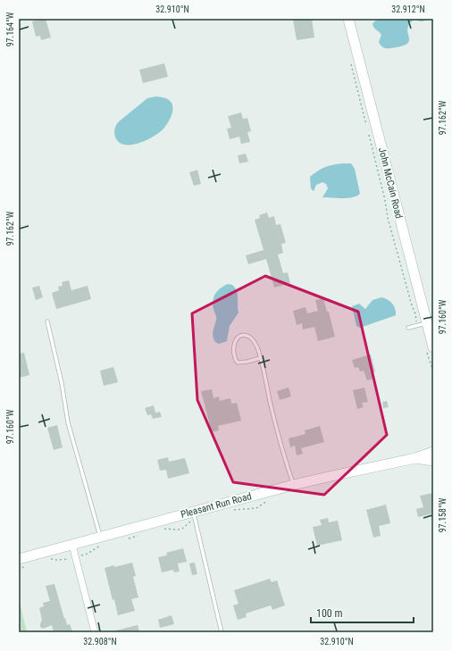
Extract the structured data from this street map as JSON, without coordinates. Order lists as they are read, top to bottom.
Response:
{
  "streets": {
    "main road": ["John McCain Road", "Pleasant Run Road"]
  },
  "scale_bar": "100 m",
  "coordinates": [
    "32.910°N",
    "32.912°N",
    "97.164°W",
    "97.162°W",
    "97.160°W",
    "97.158°W",
    "32.908°N"
  ]
}
